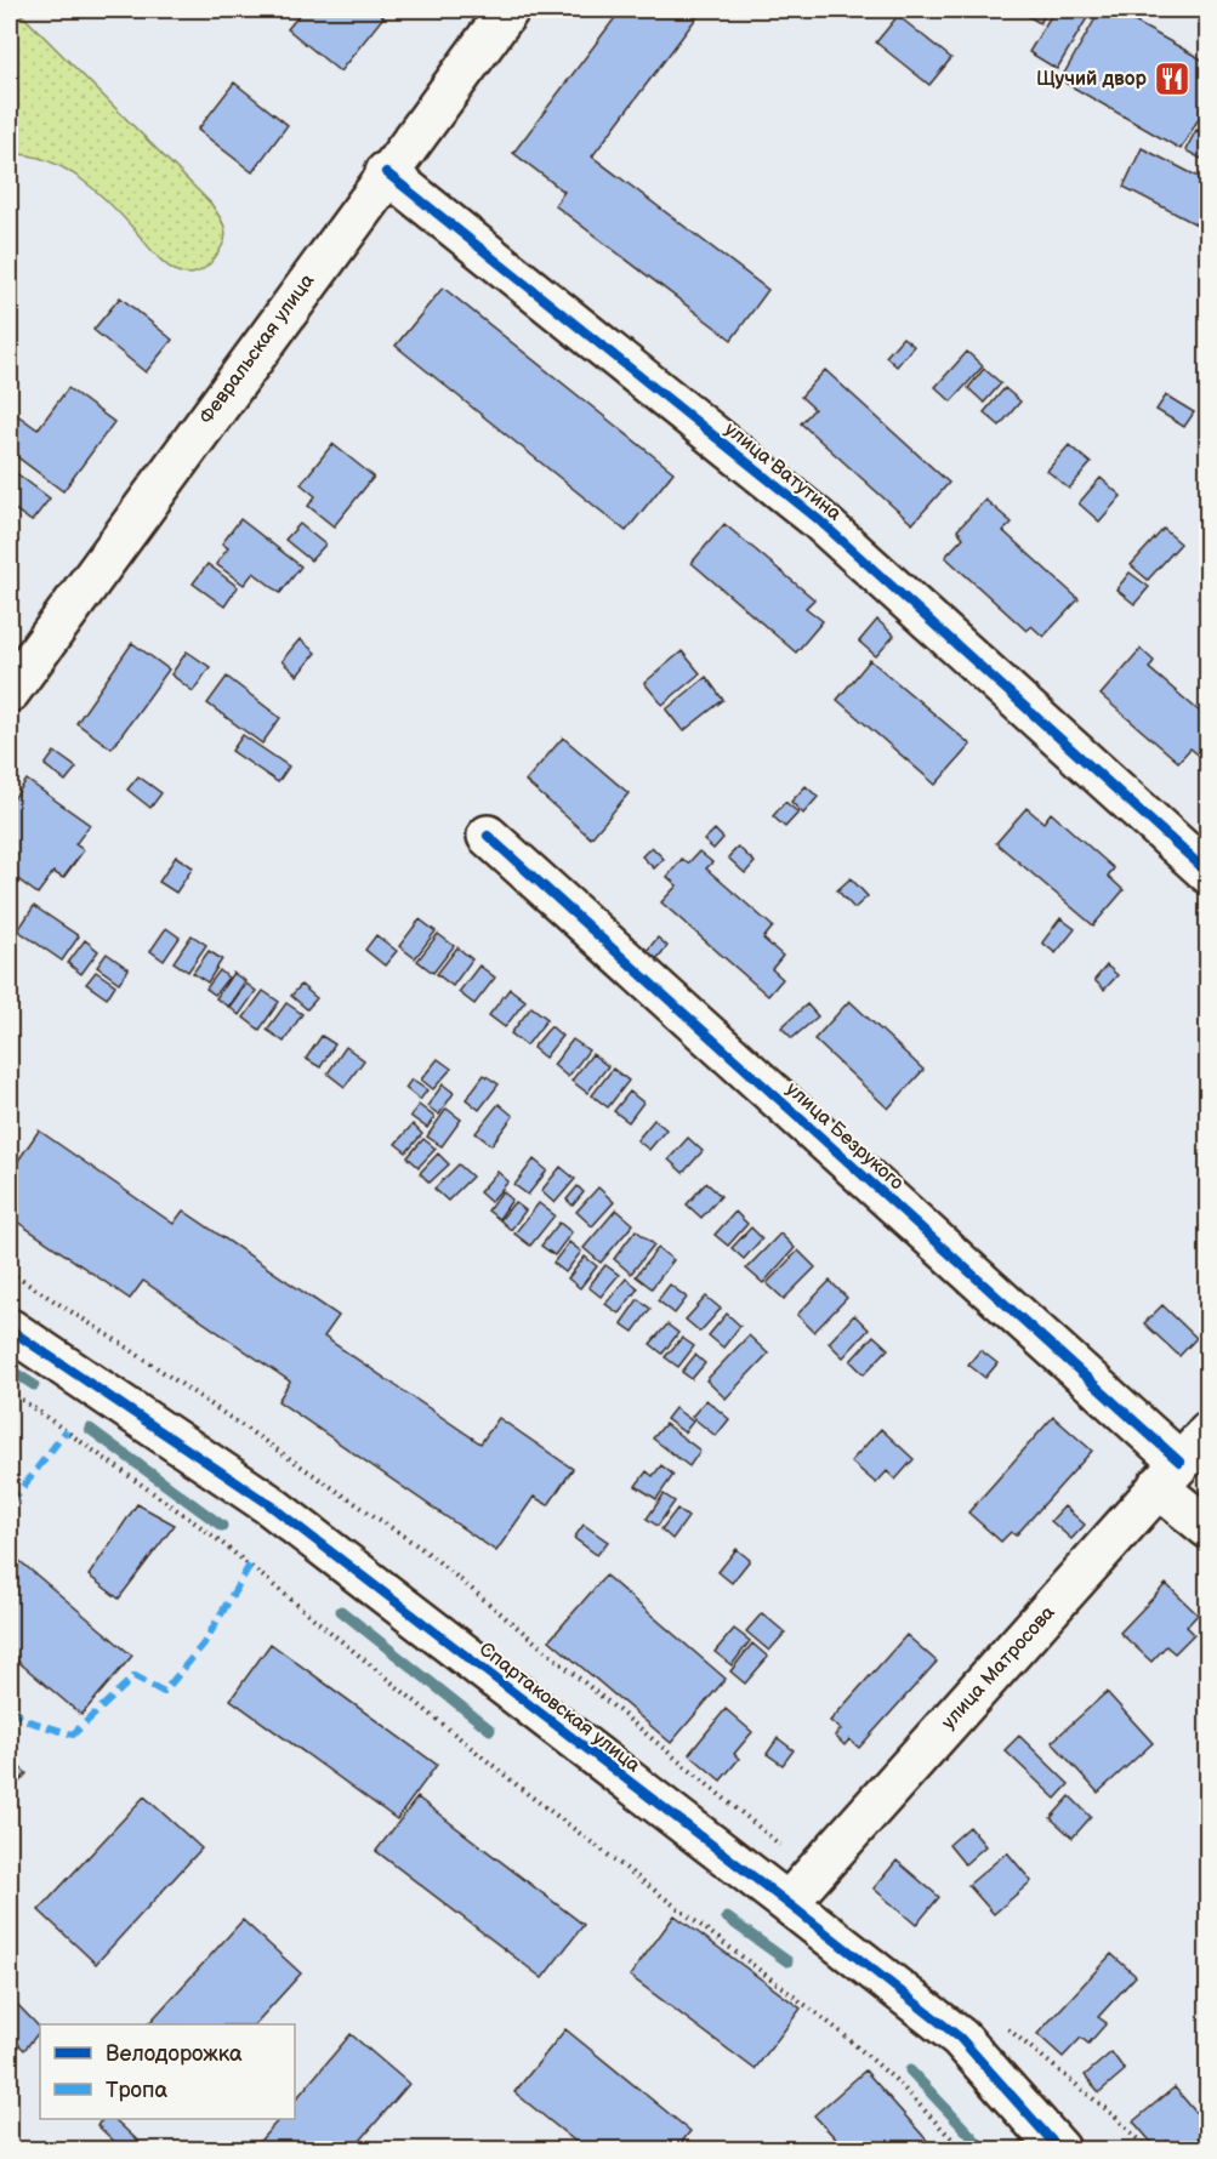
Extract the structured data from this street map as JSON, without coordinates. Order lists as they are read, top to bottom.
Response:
{
  "streets": {
    "street": [
      "Февральская улица",
      "улица Ватутина",
      "улица Безрукого",
      "улица Матросова",
      "Спартаковская улица"
    ]
  },
  "crossings": [
    ["Февральская улица", "улица Ватутина"],
    ["улица Безрукого", "улица Матросова"],
    ["улица Матросова", "Спартаковская улица"]
  ],
  "places": {
    "restaurant": ["Щучий двор"]
  },
  "legend": ["Велодорожка", "Тропа"]
}
